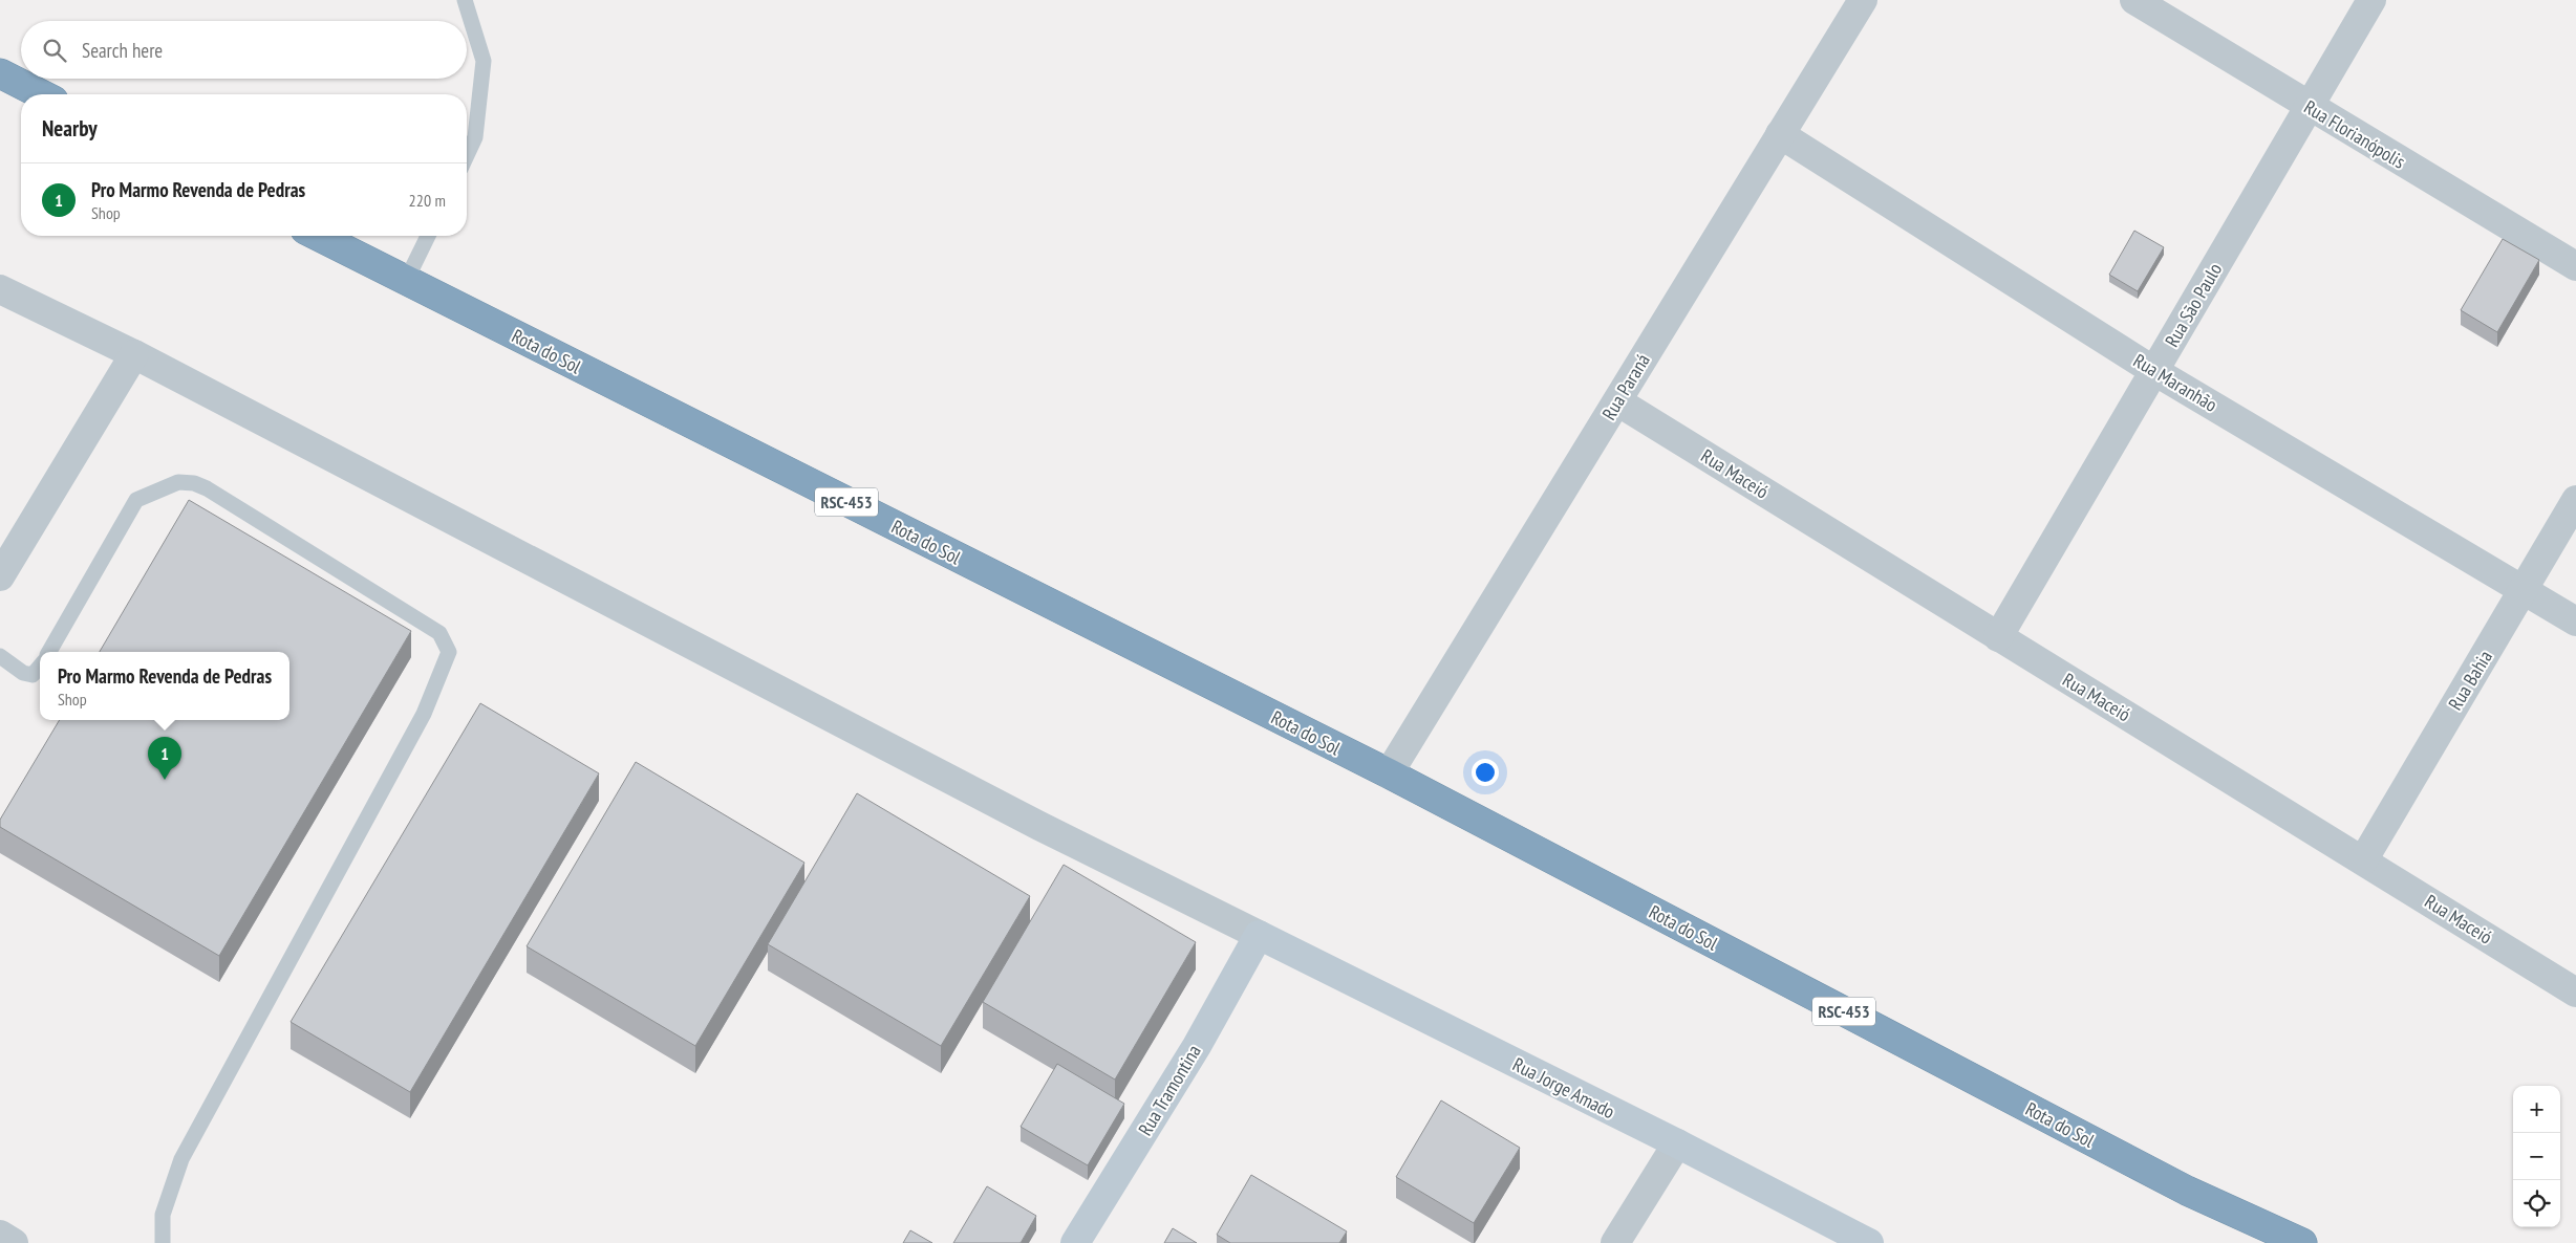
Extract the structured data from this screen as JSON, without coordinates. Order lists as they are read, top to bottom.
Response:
{
  "streets": {
    "highway": ["Rota do Sol", "RSC-453"],
    "street": [
      "Rua Florianópolis",
      "Rua São Paulo",
      "Rua Maranhão",
      "Rua Paraná",
      "Rua Maceió",
      "Rua Bahia",
      "Rua Jorge Amado",
      "Rua Tramontina"
    ]
  },
  "crossings": [
    ["Rua Florianópolis", "Rua São Paulo"],
    ["Rua São Paulo", "Rua Maranhão"],
    ["Rua São Paulo", "Rua Maceió"],
    ["Rota do Sol", "Rua Paraná"],
    ["Rua Maranhão", "Rua Paraná"],
    ["Rua Maranhão", "Rua Bahia"],
    ["Rua Paraná", "Rua Maceió"],
    ["Rua Maceió", "Rua Bahia"],
    ["Rua Jorge Amado", "Rua Tramontina"]
  ],
  "page": {
    "search": "Search here",
    "heading": "Nearby",
    "list": [
      {
        "mark": "1",
        "name": "Pro Marmo Revenda de Pedras",
        "note": "Shop",
        "value": "220 m"
      }
    ],
    "popup": ["Pro Marmo Revenda de Pedras", "Shop"],
    "pins": "1",
    "map_buttons": ["+", "−"]
  }
}
